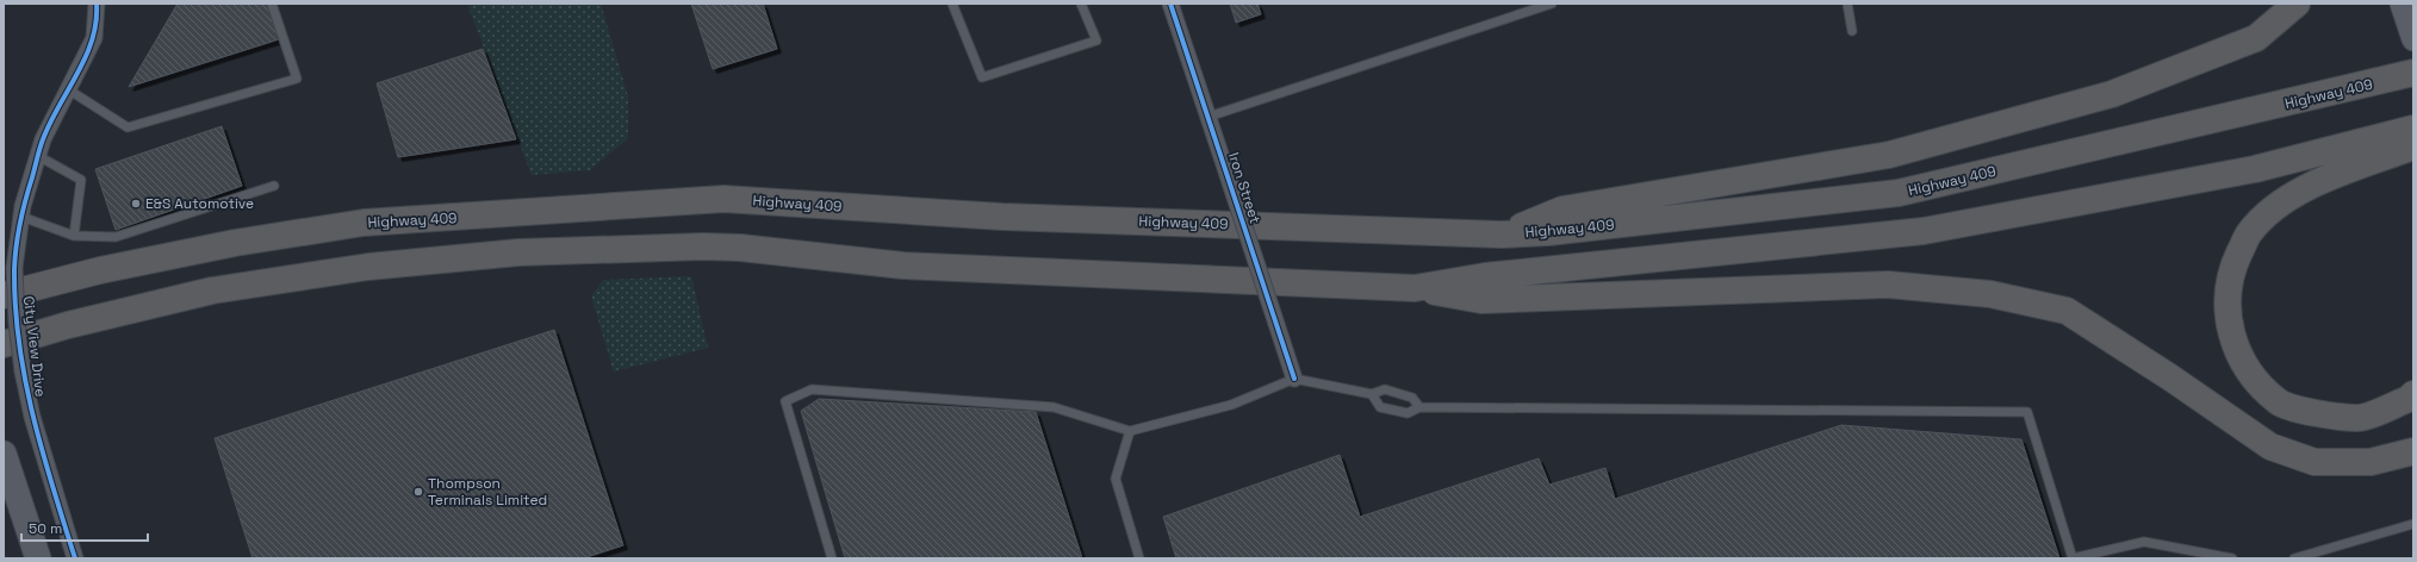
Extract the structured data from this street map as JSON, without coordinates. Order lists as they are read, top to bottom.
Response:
{
  "streets": {
    "highway": ["Highway 409"],
    "street": ["Iron Street", "City View Drive"]
  },
  "places": ["E&S Automotive", "Thompson Terminals Limited"],
  "scale_bar": "50 m"
}
